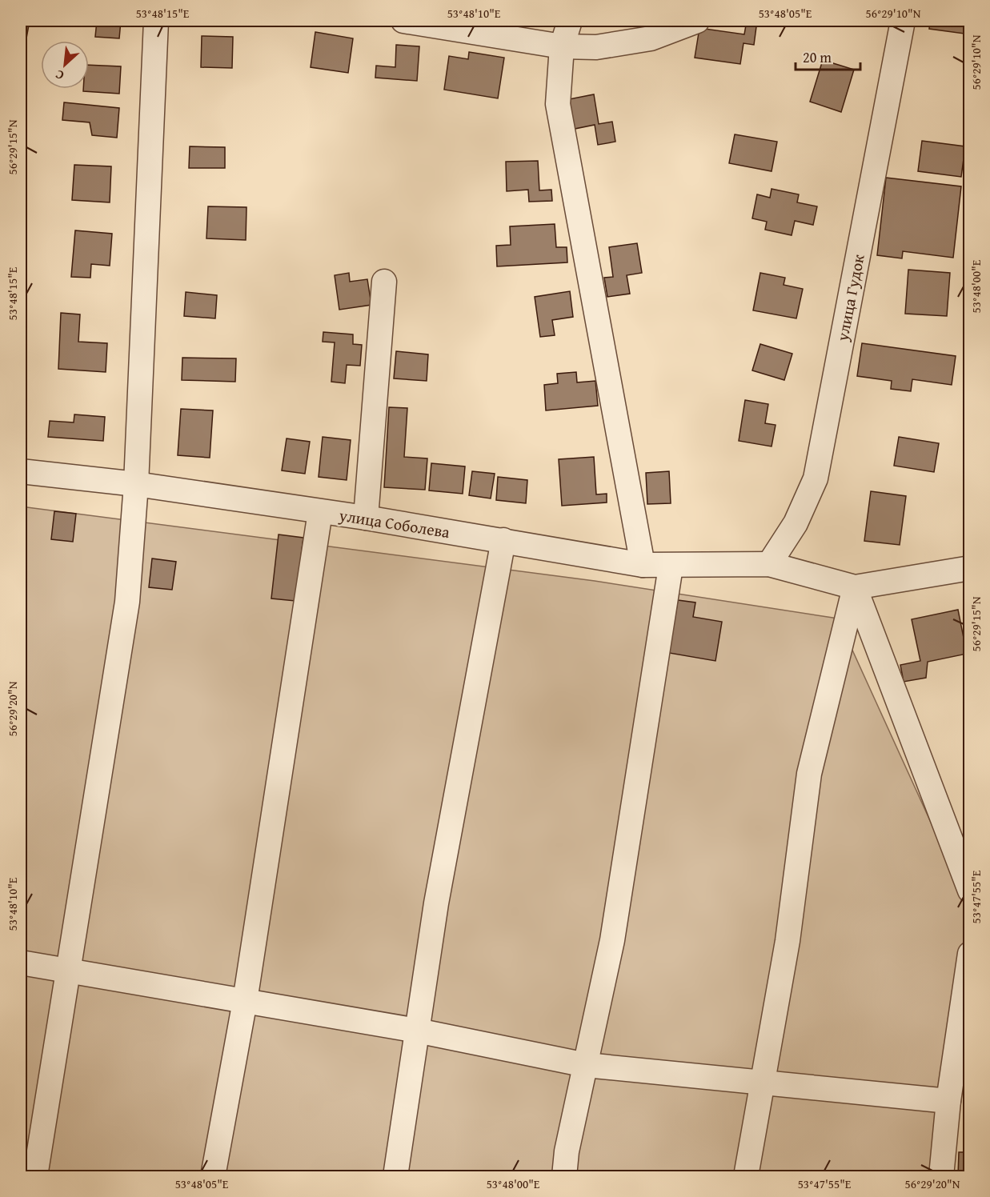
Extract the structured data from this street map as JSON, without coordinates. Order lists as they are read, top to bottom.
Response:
{
  "streets": {
    "street": ["улица Гудок", "улица Соболева"]
  },
  "crossings": [
    ["улица Гудок", "улица Соболева"]
  ],
  "scale_bar": "20 m",
  "north": "bottom left",
  "coordinates": [
    "53°48'15\"E",
    "53°48'10\"E",
    "53°48'05\"E",
    "56°29'10\"N",
    "56°29'15\"N",
    "53°48'00\"E",
    "56°29'20\"N",
    "53°47'55\"E"
  ]
}
